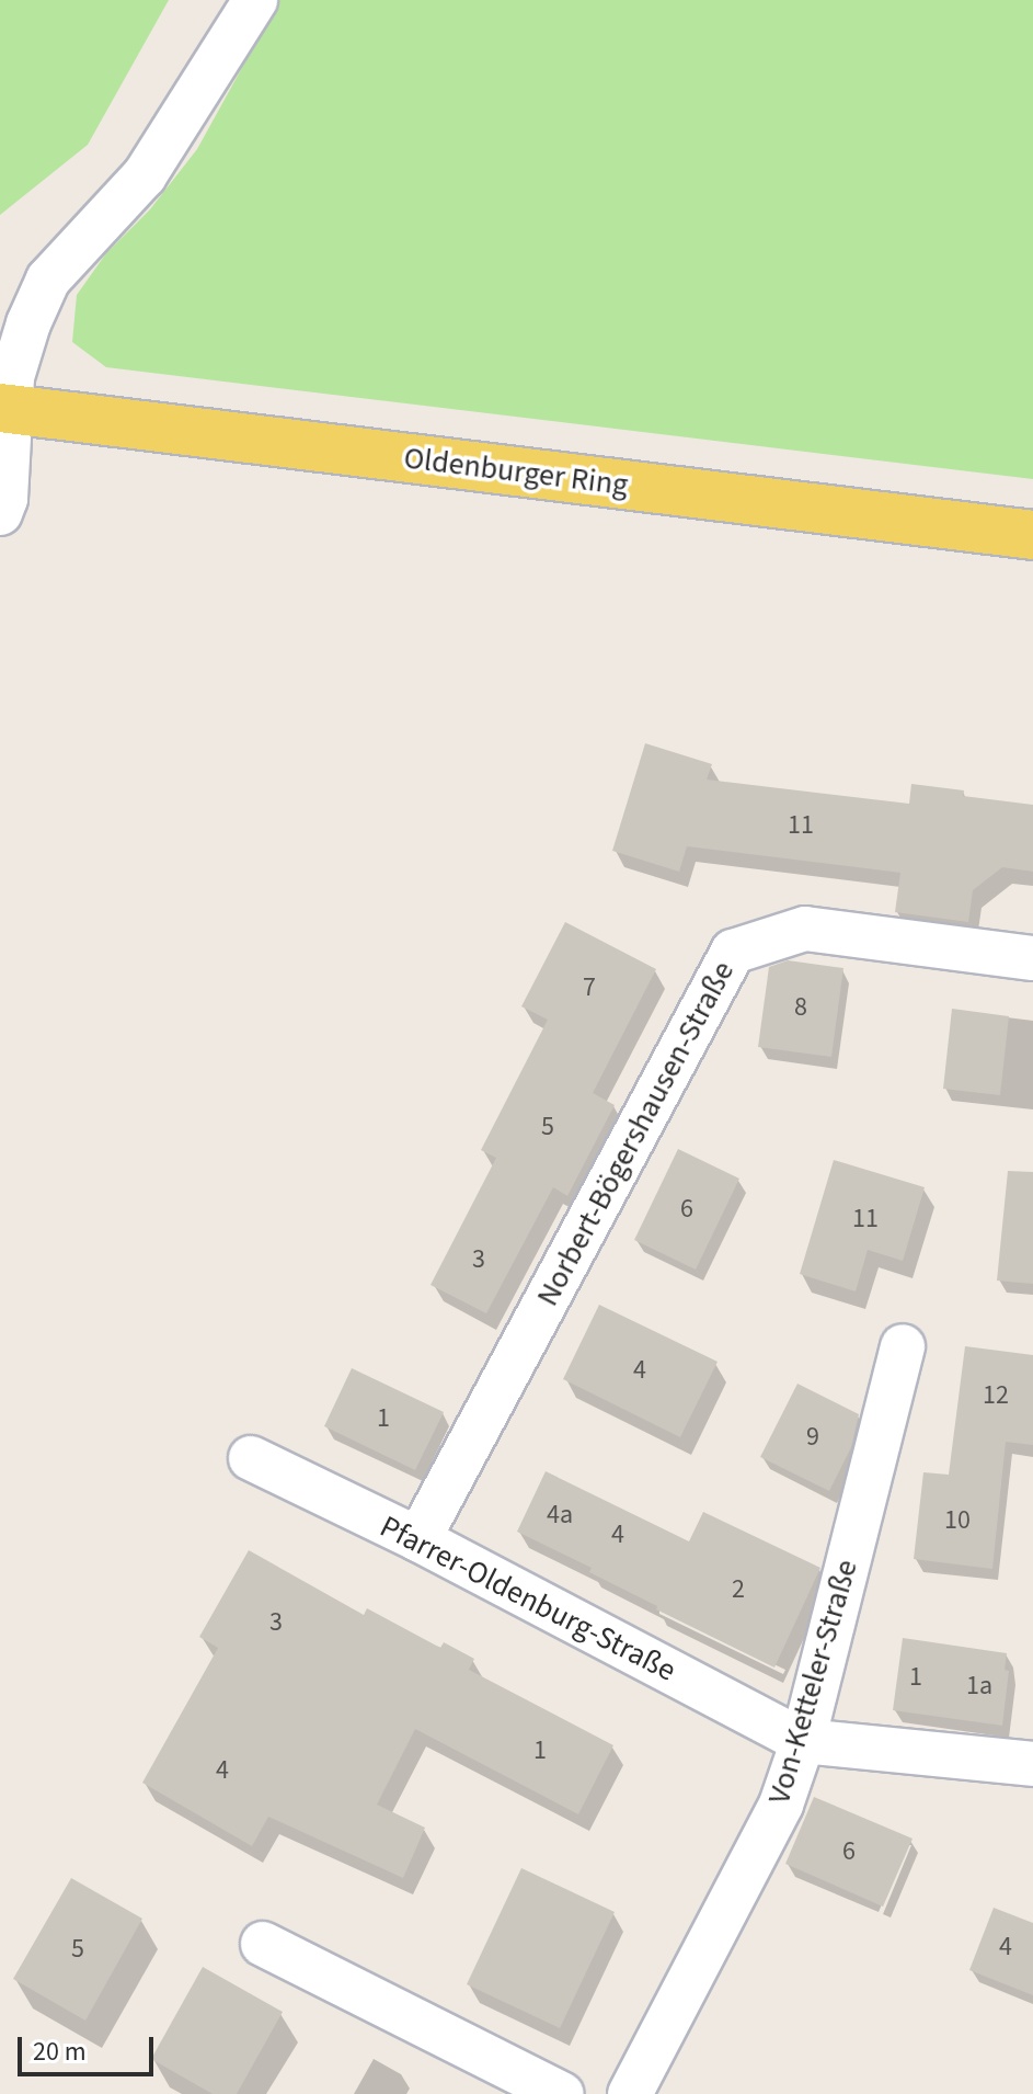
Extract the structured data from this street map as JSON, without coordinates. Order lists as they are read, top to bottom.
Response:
{
  "streets": {
    "main road": ["Oldenburger Ring"],
    "street": ["Norbert-Bögershausen-Straße", "Pfarrer-Oldenburg-Straße", "Von-Ketteler-Straße"]
  },
  "crossings": [
    ["Norbert-Bögershausen-Straße", "Pfarrer-Oldenburg-Straße"],
    ["Pfarrer-Oldenburg-Straße", "Von-Ketteler-Straße"]
  ],
  "house_numbers": [
    "11",
    "7",
    "8",
    "5",
    "6",
    "11",
    "3",
    "4",
    "12",
    "1",
    "9",
    "4a",
    "10",
    "4",
    "2",
    "3",
    "1",
    "1a",
    "1",
    "4",
    "6",
    "4",
    "5"
  ],
  "scale_bar": "20 m"
}
